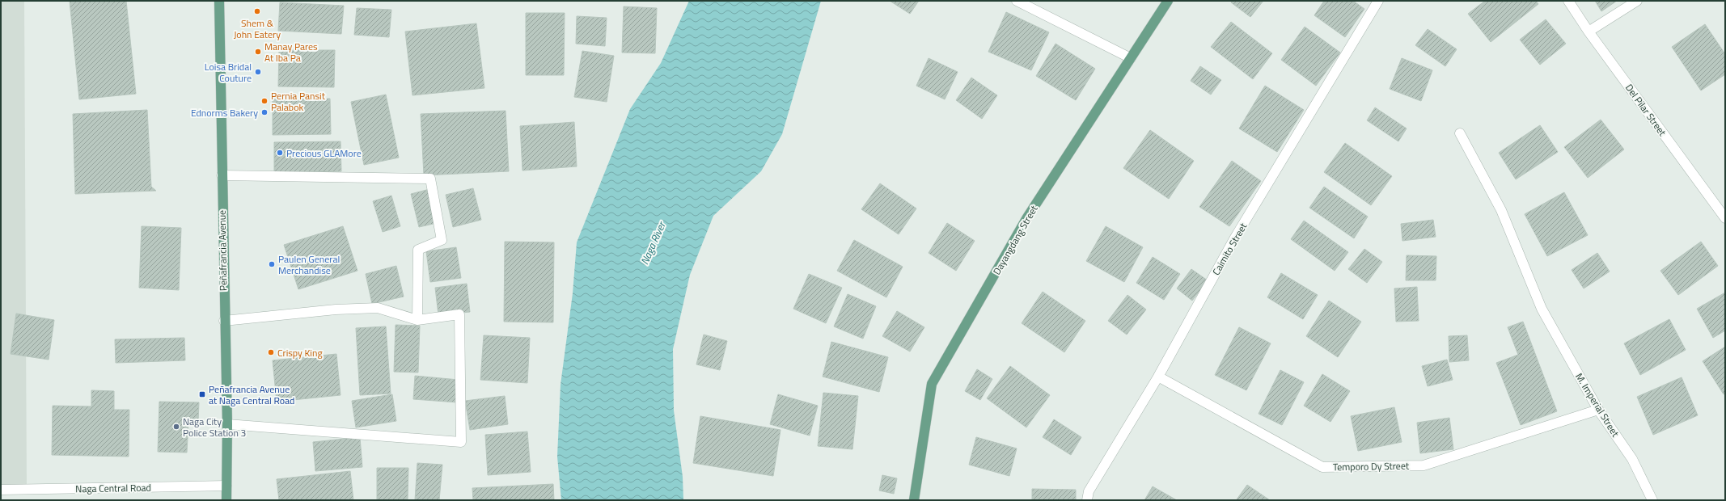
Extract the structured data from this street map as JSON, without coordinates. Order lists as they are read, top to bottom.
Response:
{
  "streets": {
    "main road": ["Dayangdang Street", "Peñafrancia Avenue"],
    "street": [
      "Del Pilar Street",
      "Caimito Street",
      "M. Imperial Street",
      "Temporo Dy Street",
      "Naga Central Road"
    ]
  },
  "crossings": [
    ["Caimito Street", "Temporo Dy Street"],
    ["Peñafrancia Avenue", "Naga Central Road"],
    ["M. Imperial Street", "Temporo Dy Street"]
  ],
  "water": ["Naga River"],
  "places": {
    "other": [
      "Shem & John Eatery",
      "Manay Pares At Iba Pa",
      "Loisa Bridal Couture",
      "Pernia Pansit Palabok",
      "Ednorms Bakery",
      "Precious GLAMore",
      "Paulen General Merchandise",
      "Crispy King",
      "Naga City Police Station 3"
    ],
    "transit": ["Peñafrancia Avenue at Naga Central Road"]
  }
}
